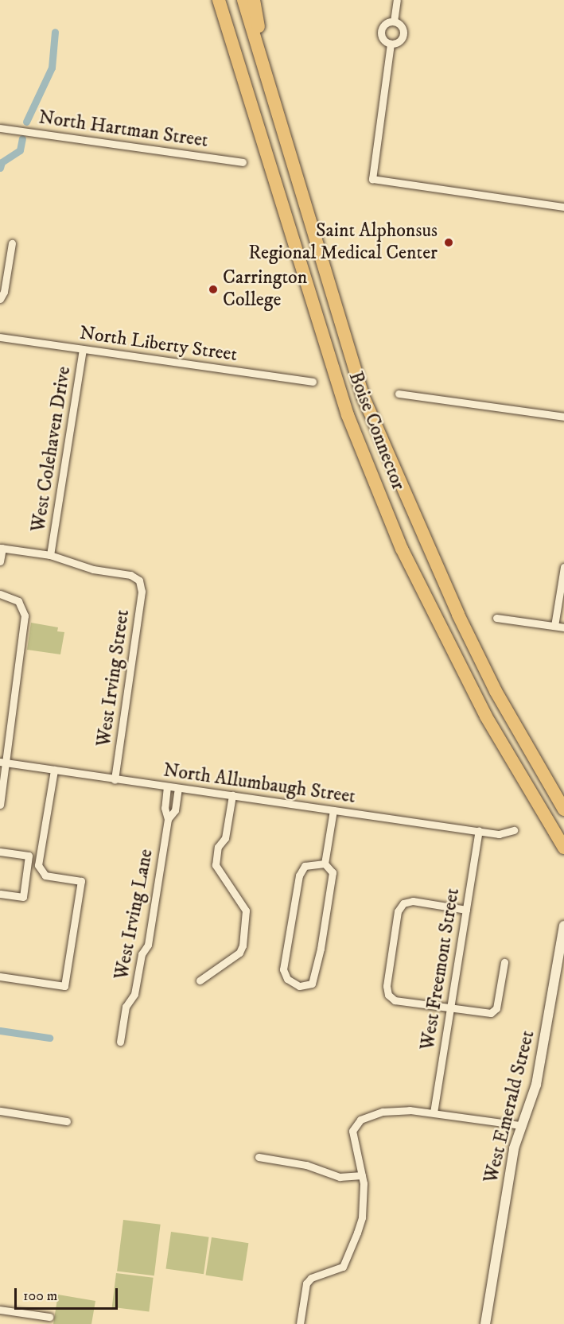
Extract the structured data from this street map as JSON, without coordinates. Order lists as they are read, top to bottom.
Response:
{
  "streets": {
    "highway": ["Boise Connector"],
    "main road": ["West Emerald Street"],
    "street": [
      "North Hartman Street",
      "North Liberty Street",
      "West Colehaven Drive",
      "West Irving Street",
      "North Allumbaugh Street",
      "West Irving Lane",
      "West Freemont Street"
    ]
  },
  "crossings": [
    ["North Liberty Street", "West Colehaven Drive"],
    ["West Colehaven Drive", "West Irving Street"],
    ["West Irving Street", "North Allumbaugh Street"],
    ["North Allumbaugh Street", "West Irving Lane"],
    ["North Allumbaugh Street", "West Freemont Street"]
  ],
  "places": ["Saint Alphonsus Regional Medical Center", "Carrington College"],
  "scale_bar": "100 m"
}
